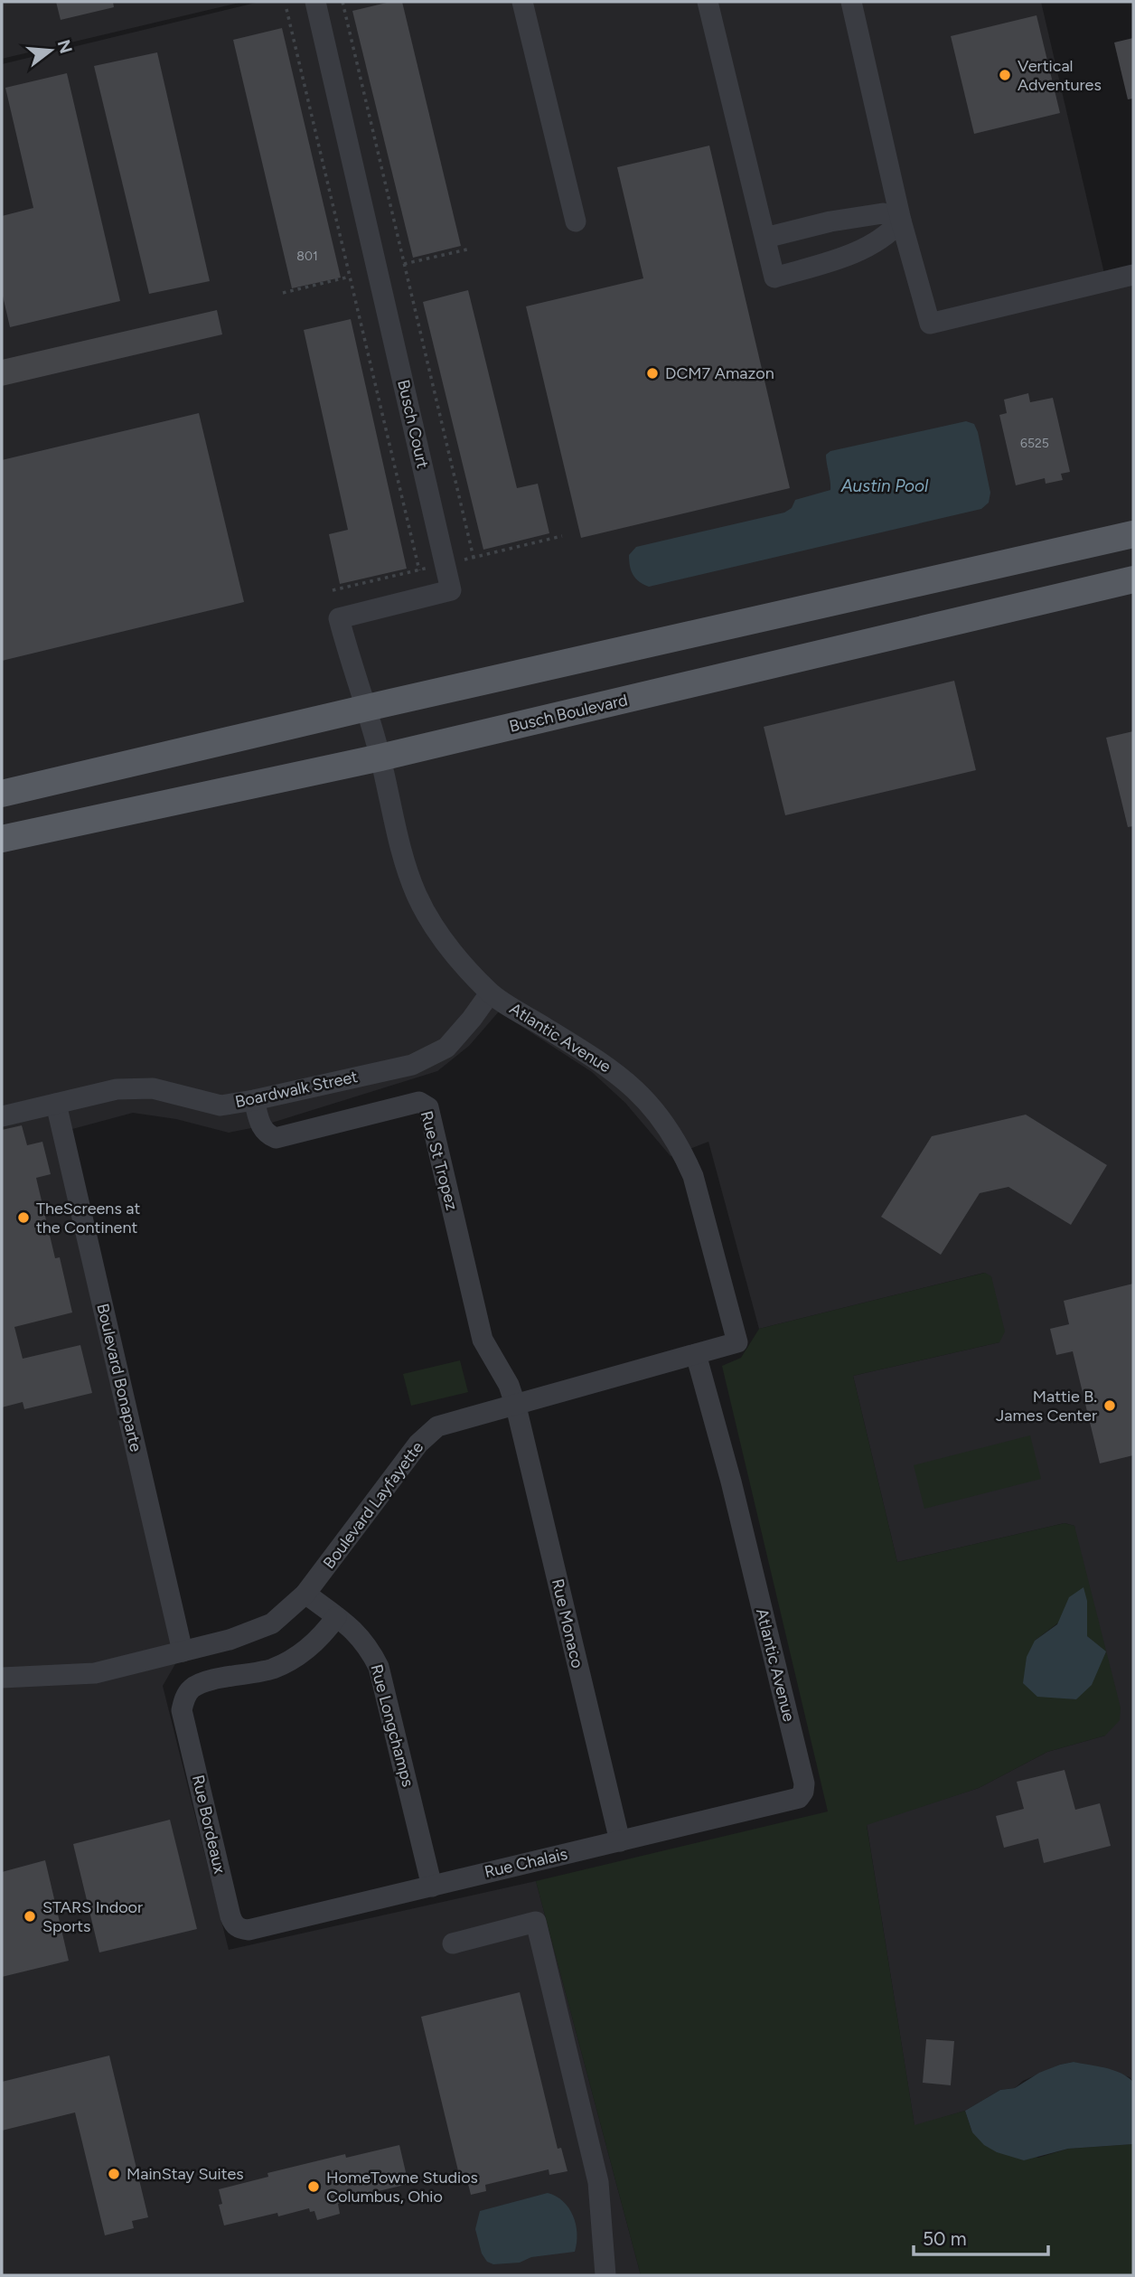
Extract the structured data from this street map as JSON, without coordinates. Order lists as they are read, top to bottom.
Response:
{
  "streets": {
    "main road": ["Busch Boulevard"],
    "street": [
      "Busch Court",
      "Atlantic Avenue",
      "Boardwalk Street",
      "Rue St Tropez",
      "Boulevard Bonaparte",
      "Boulevard Layfayette",
      "Rue Monaco",
      "Rue Longchamps",
      "Rue Bordeaux",
      "Rue Chalais"
    ]
  },
  "crossings": [
    ["Busch Court", "Busch Boulevard"],
    ["Busch Court", "Atlantic Avenue"],
    ["Busch Boulevard", "Atlantic Avenue"],
    ["Atlantic Avenue", "Boardwalk Street"],
    ["Atlantic Avenue", "Boulevard Layfayette"],
    ["Atlantic Avenue", "Rue Monaco"],
    ["Atlantic Avenue", "Rue Chalais"],
    ["Boardwalk Street", "Rue St Tropez"],
    ["Boardwalk Street", "Boulevard Bonaparte"],
    ["Rue St Tropez", "Boulevard Layfayette"],
    ["Rue St Tropez", "Rue Monaco"],
    ["Boulevard Bonaparte", "Boulevard Layfayette"],
    ["Boulevard Layfayette", "Rue Monaco"],
    ["Boulevard Layfayette", "Rue Longchamps"],
    ["Rue Monaco", "Rue Chalais"],
    ["Rue Longchamps", "Rue Bordeaux"],
    ["Rue Longchamps", "Rue Chalais"],
    ["Rue Bordeaux", "Rue Chalais"]
  ],
  "water": ["Austin Pool"],
  "places": [
    "Vertical Adventures",
    "DCM7 Amazon",
    "TheScreens at the Continent",
    "Mattie B. James Center",
    "STARS Indoor Sports",
    "MainStay Suites",
    "HomeTowne Studios Columbus, Ohio"
  ],
  "house_numbers": ["801", "6525"],
  "scale_bar": "50 m",
  "north": "right"
}
